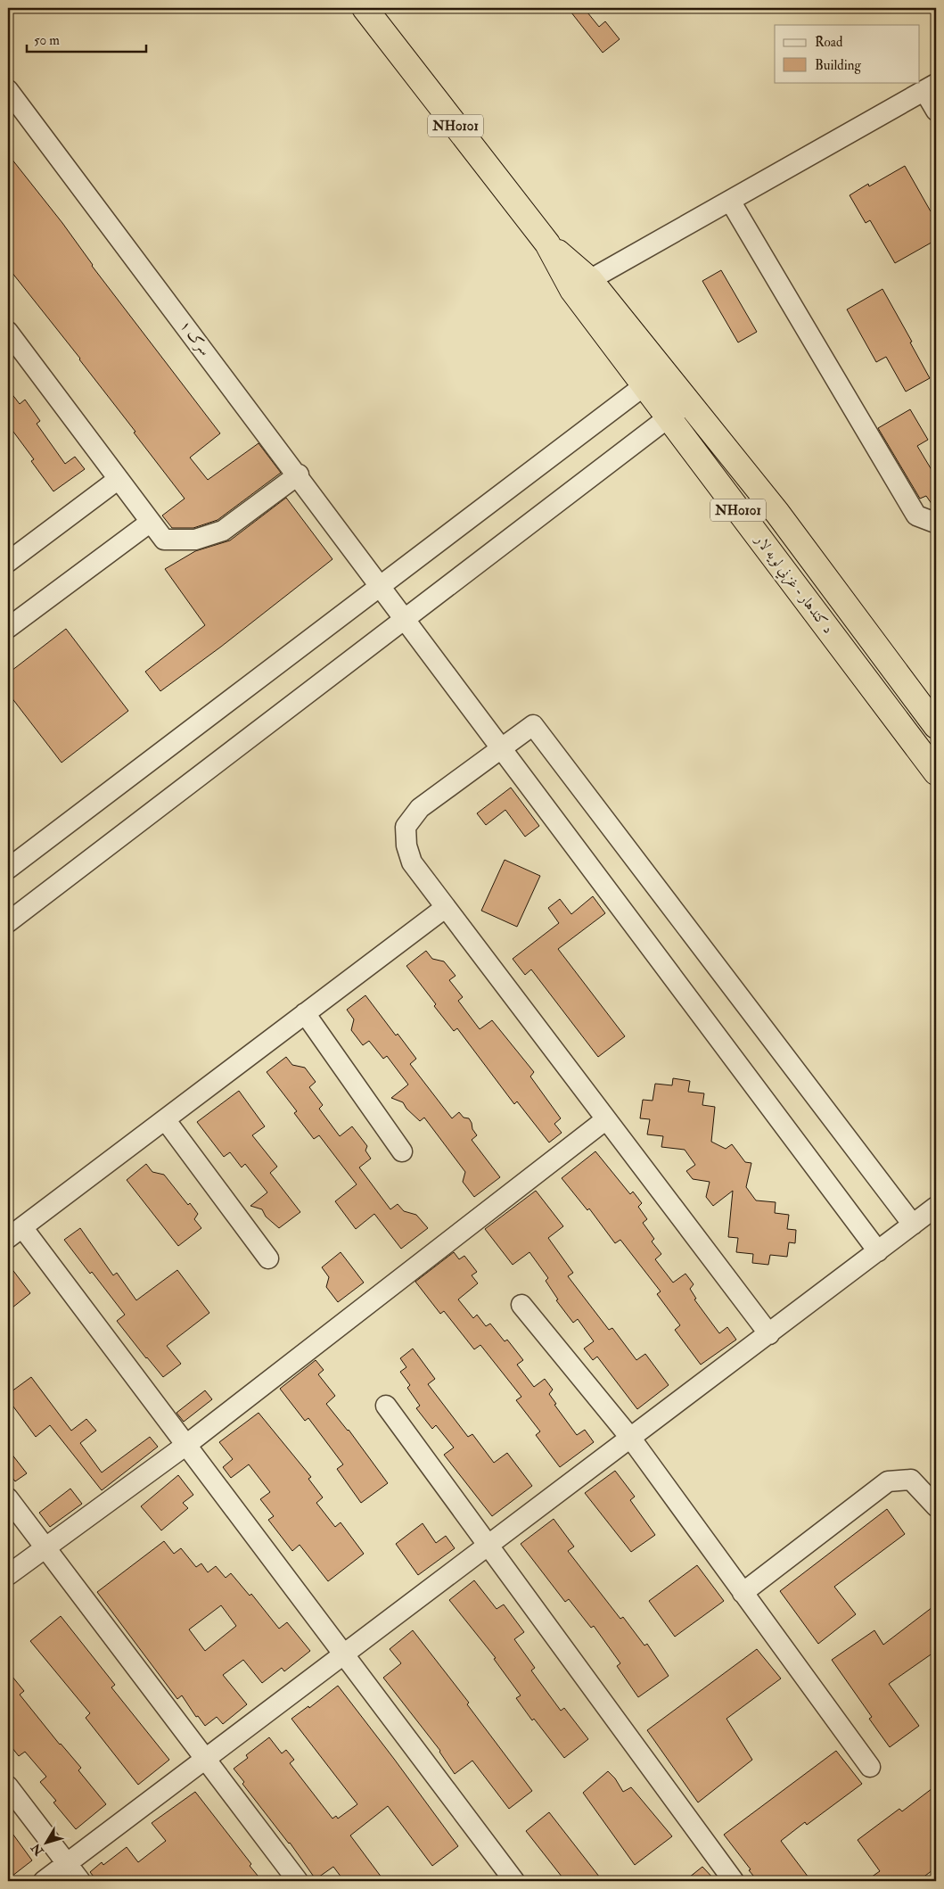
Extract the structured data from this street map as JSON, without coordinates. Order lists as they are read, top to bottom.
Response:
{
  "streets": {
    "highway": ["NH0101", "د کندهار - غزني لويه لار"],
    "street": ["سرک ۱"]
  },
  "legend": ["Road", "Building"],
  "scale_bar": "50 m",
  "north": "bottom left"
}
